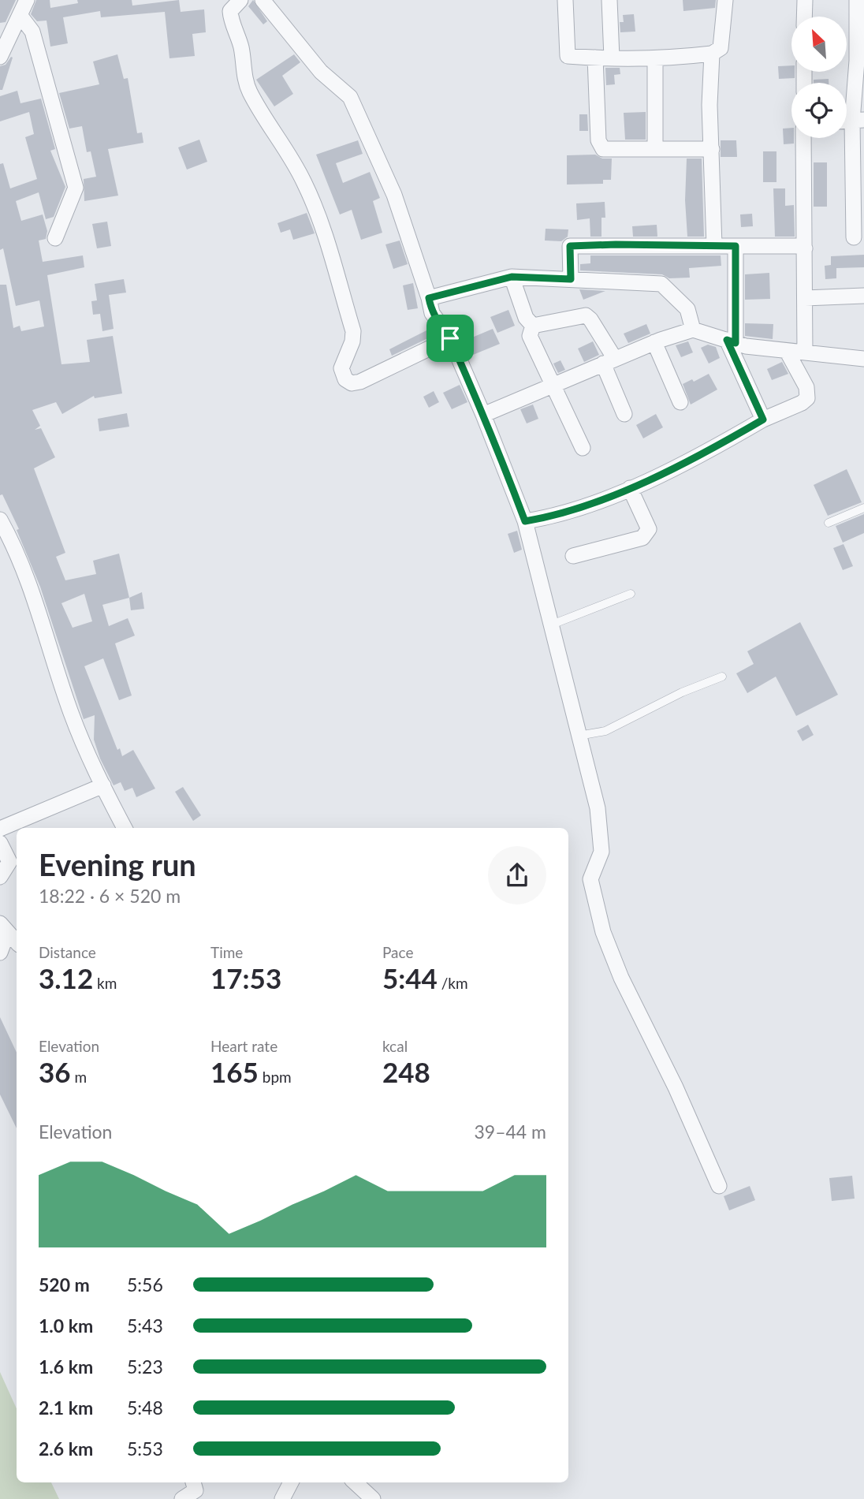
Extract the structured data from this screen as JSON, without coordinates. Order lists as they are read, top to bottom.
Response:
{
  "north": "top left",
  "page": {
    "heading": ["Evening run", "18:22 · 6 × 520 m"],
    "stats": [
      ["Distance", "3.12 km"],
      ["Time", "17:53"],
      ["Pace", "5:44 /km"],
      ["Elevation", "36 m"],
      ["Heart rate", "165 bpm"],
      ["kcal", "248"]
    ],
    "chart": ["Elevation", "39–44 m"],
    "list": [
      {
        "name": "520 m",
        "note": "5:56"
      },
      {
        "name": "1.0 km",
        "note": "5:43"
      },
      {
        "name": "1.6 km",
        "note": "5:23"
      },
      {
        "name": "2.1 km",
        "note": "5:48"
      },
      {
        "name": "2.6 km",
        "note": "5:53"
      }
    ]
  }
}
